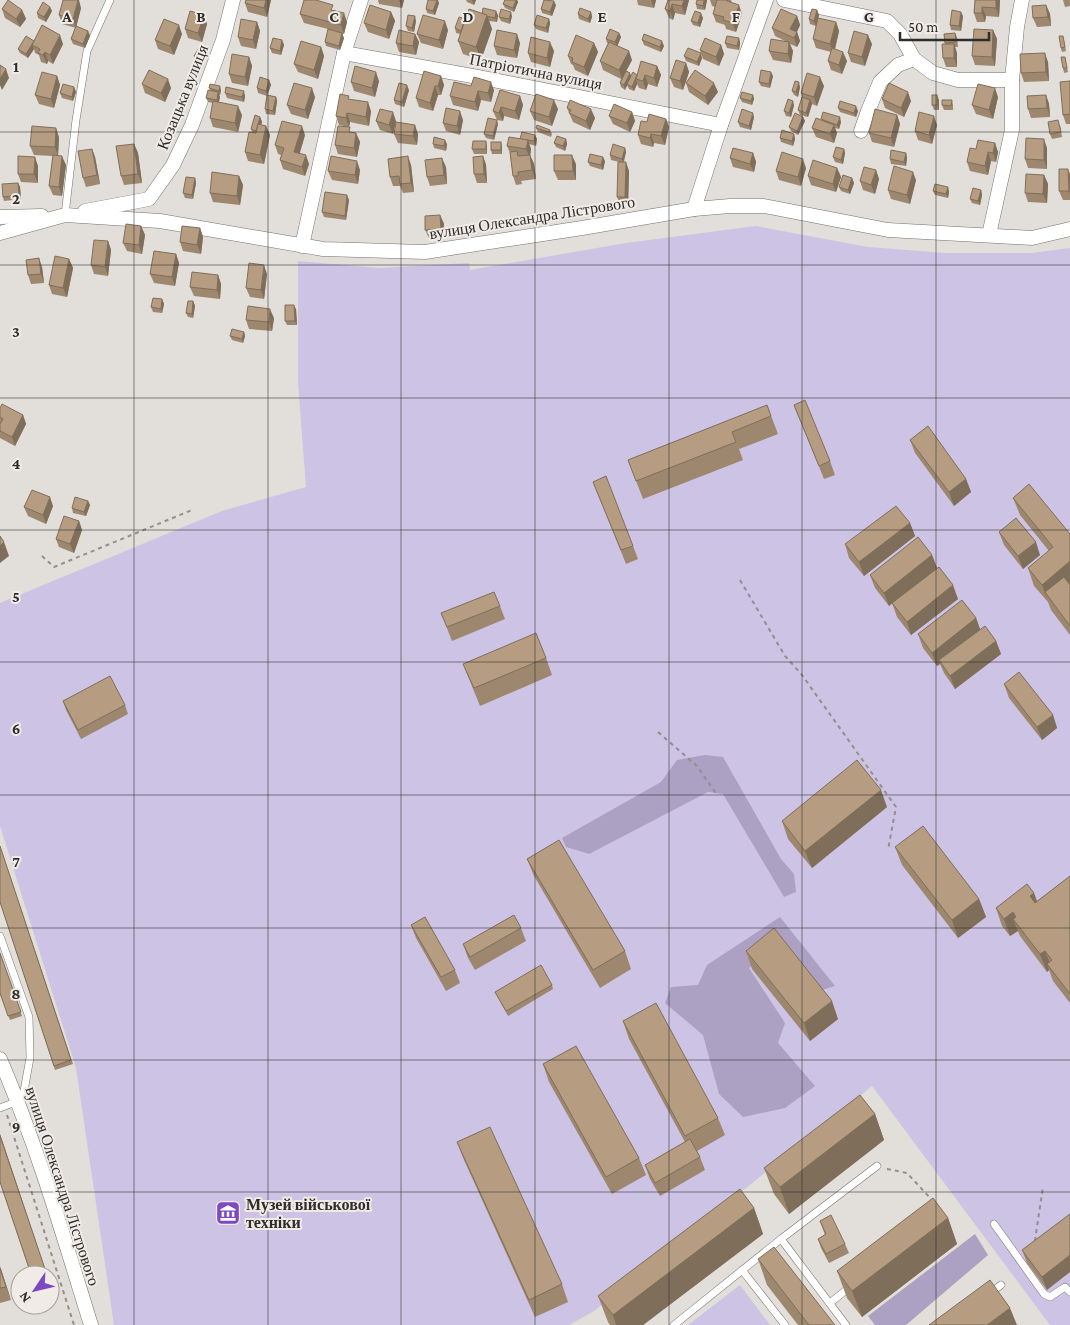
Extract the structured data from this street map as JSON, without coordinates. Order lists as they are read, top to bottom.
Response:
{
  "streets": {
    "street": ["Патріотична вулиця", "Козацька вулиця", "вулиця Олександра Лістрового"]
  },
  "places": {
    "museum": ["Музей військової техніки"]
  },
  "scale_bar": "50 m",
  "north": "bottom left",
  "grid": {
    "columns": [
      "A",
      "B",
      "C",
      "D",
      "E",
      "F",
      "G"
    ],
    "rows": [
      "1",
      "2",
      "3",
      "4",
      "5",
      "6",
      "7",
      "8",
      "9"
    ]
  }
}
